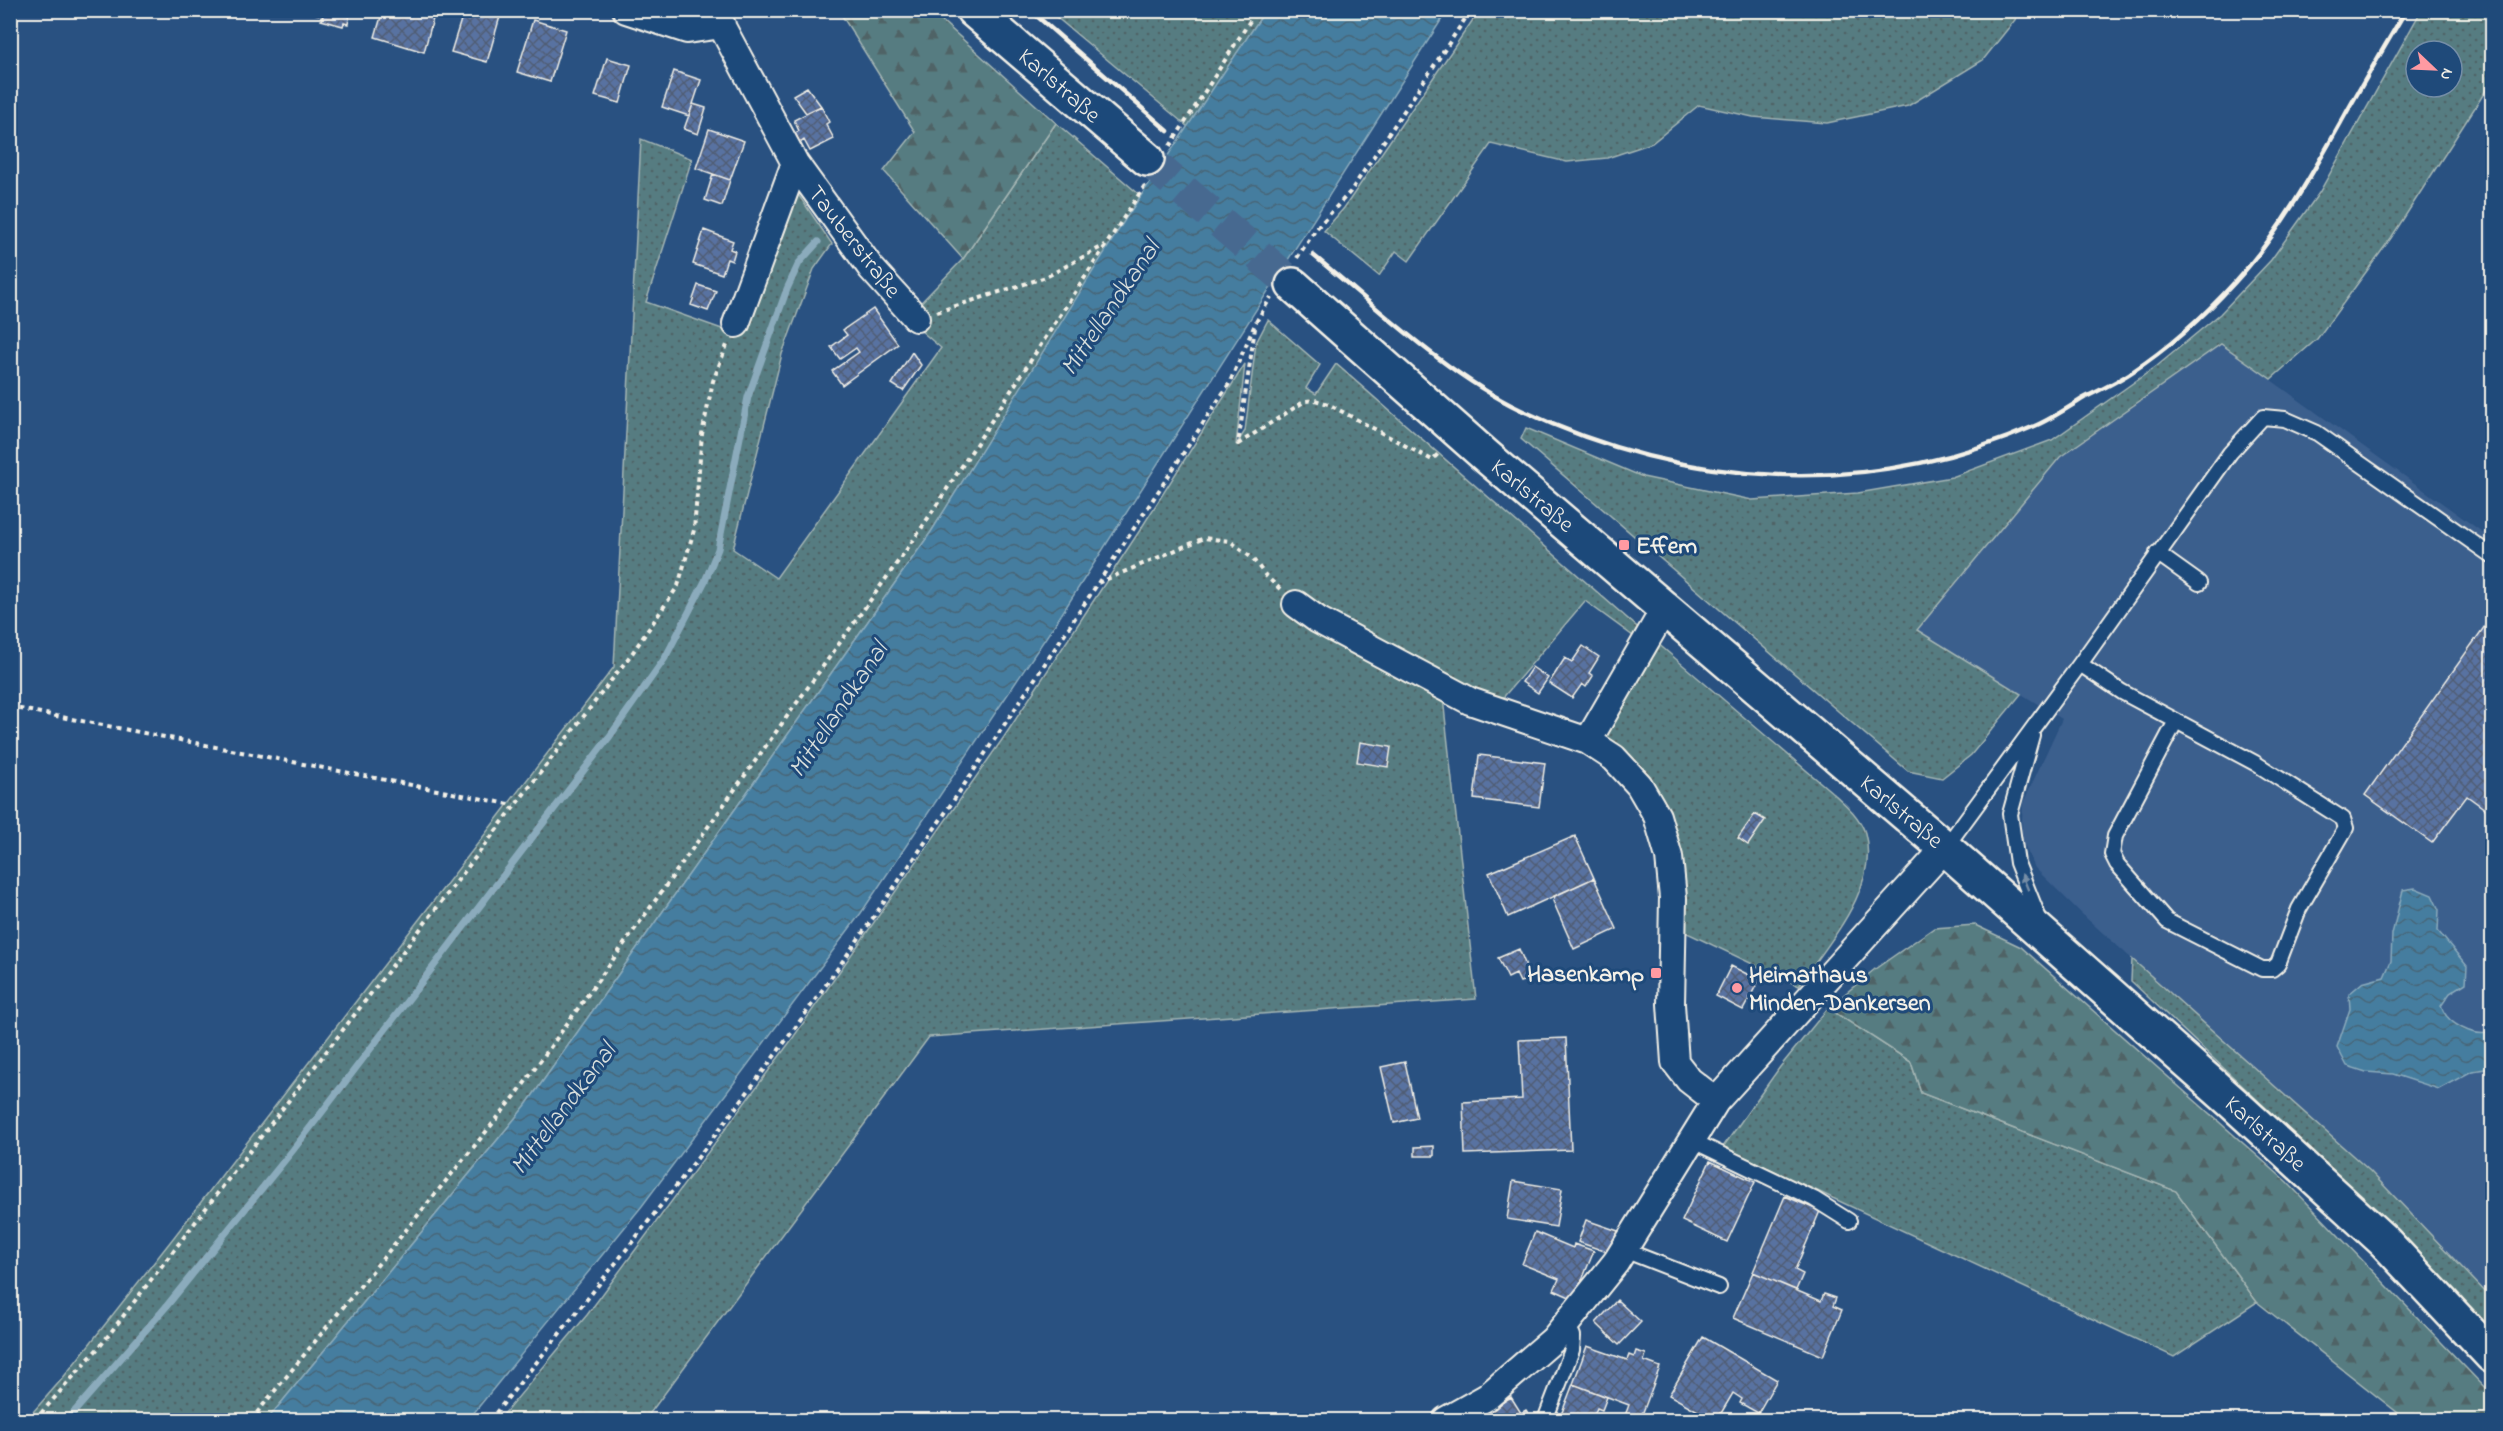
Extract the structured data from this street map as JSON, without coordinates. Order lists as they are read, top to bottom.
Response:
{
  "streets": {
    "street": ["Karlstraße", "Tauberstraße"]
  },
  "water": ["Mittellandkanal"],
  "places": {
    "transit": ["Effem", "Hasenkamp"],
    "other": ["Heimathaus Minden-Dankersen"]
  },
  "north": "bottom right"
}
